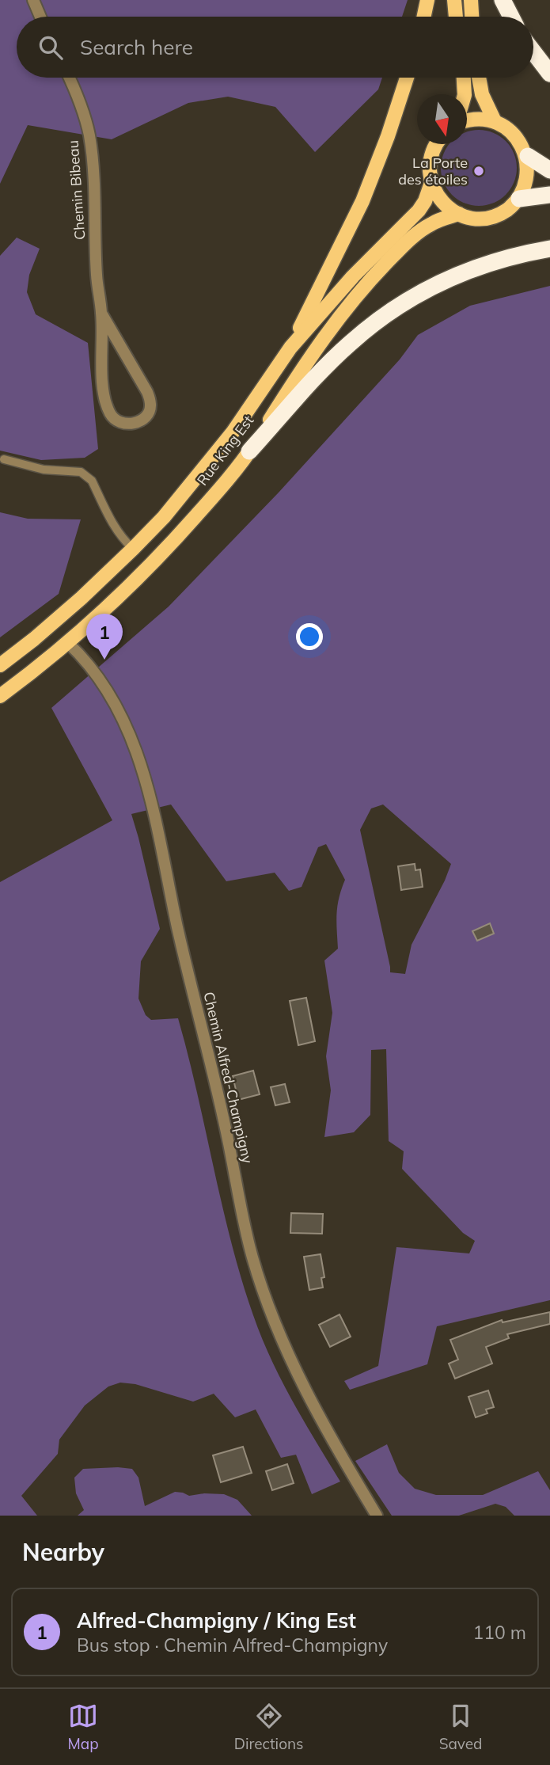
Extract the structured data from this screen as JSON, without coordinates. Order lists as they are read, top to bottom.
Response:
{
  "streets": {
    "main road": ["Rue King Est"],
    "street": ["Chemin Bibeau", "Chemin Alfred-Champigny"]
  },
  "crossings": [
    ["Rue King Est", "Chemin Alfred-Champigny"]
  ],
  "places": ["La Porte des étoiles"],
  "north": "bottom",
  "page": {
    "search": "Search here",
    "pins": "1",
    "heading": "Nearby",
    "list": [
      {
        "mark": "1",
        "name": "Alfred-Champigny / King Est",
        "note": "Bus stop · Chemin Alfred-Champigny",
        "value": "110 m"
      }
    ],
    "nav": ["Map", "Directions", "Saved"]
  }
}
